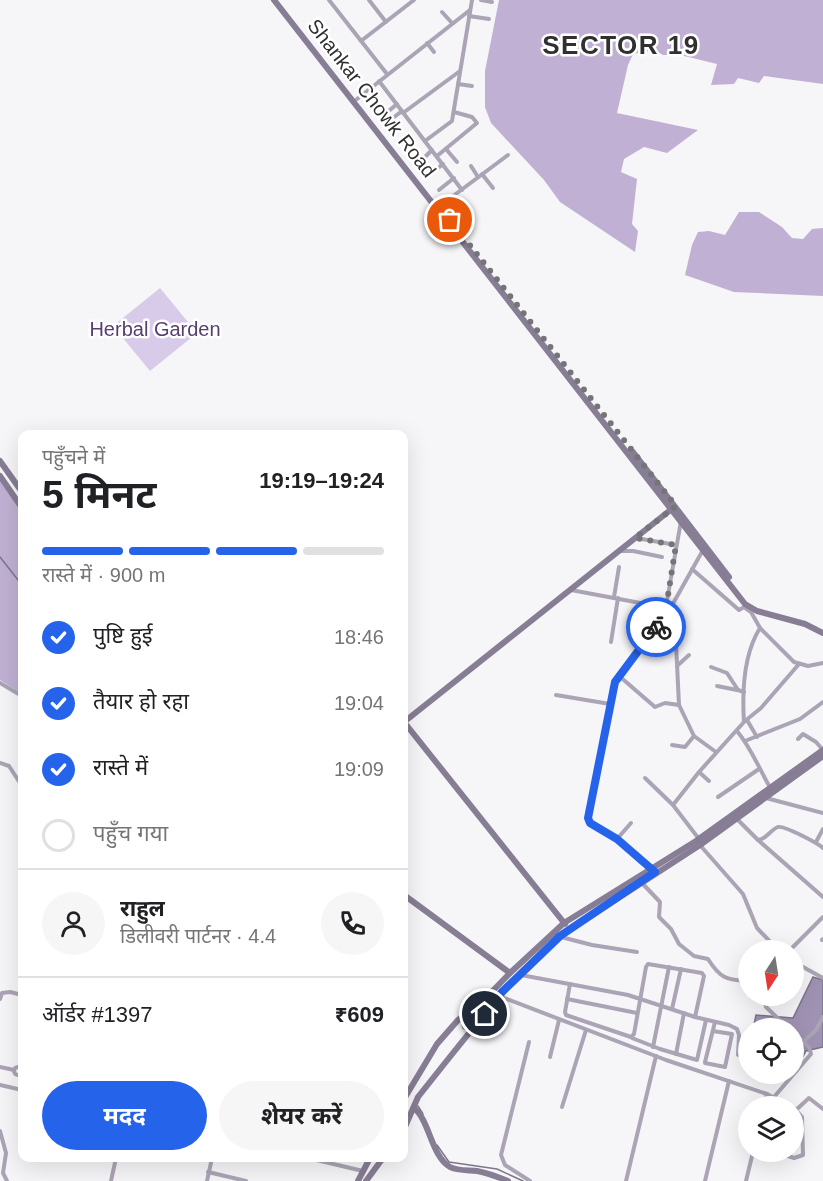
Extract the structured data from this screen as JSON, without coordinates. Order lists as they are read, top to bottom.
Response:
{
  "streets": {
    "main road": ["Shankar Chowk Road"]
  },
  "districts": ["SECTOR 19"],
  "parks": ["Herbal Garden"],
  "north": "bottom",
  "page": {
    "heading": ["5 मिनट", "पहुँचने में", "19:19–19:24"],
    "panel": [
      "राहुल",
      "डिलीवरी पार्टनर · 4.4",
      "ऑर्डर #1397",
      "₹609"
    ],
    "bar": "रास्ते में · 900 m",
    "list": [
      ["पुष्टि हुई", "18:46"],
      ["तैयार हो रहा", "19:04"],
      ["रास्ते में", "19:09"],
      "पहुँच गया"
    ],
    "buttons": ["मदद", "शेयर करें"]
  }
}
